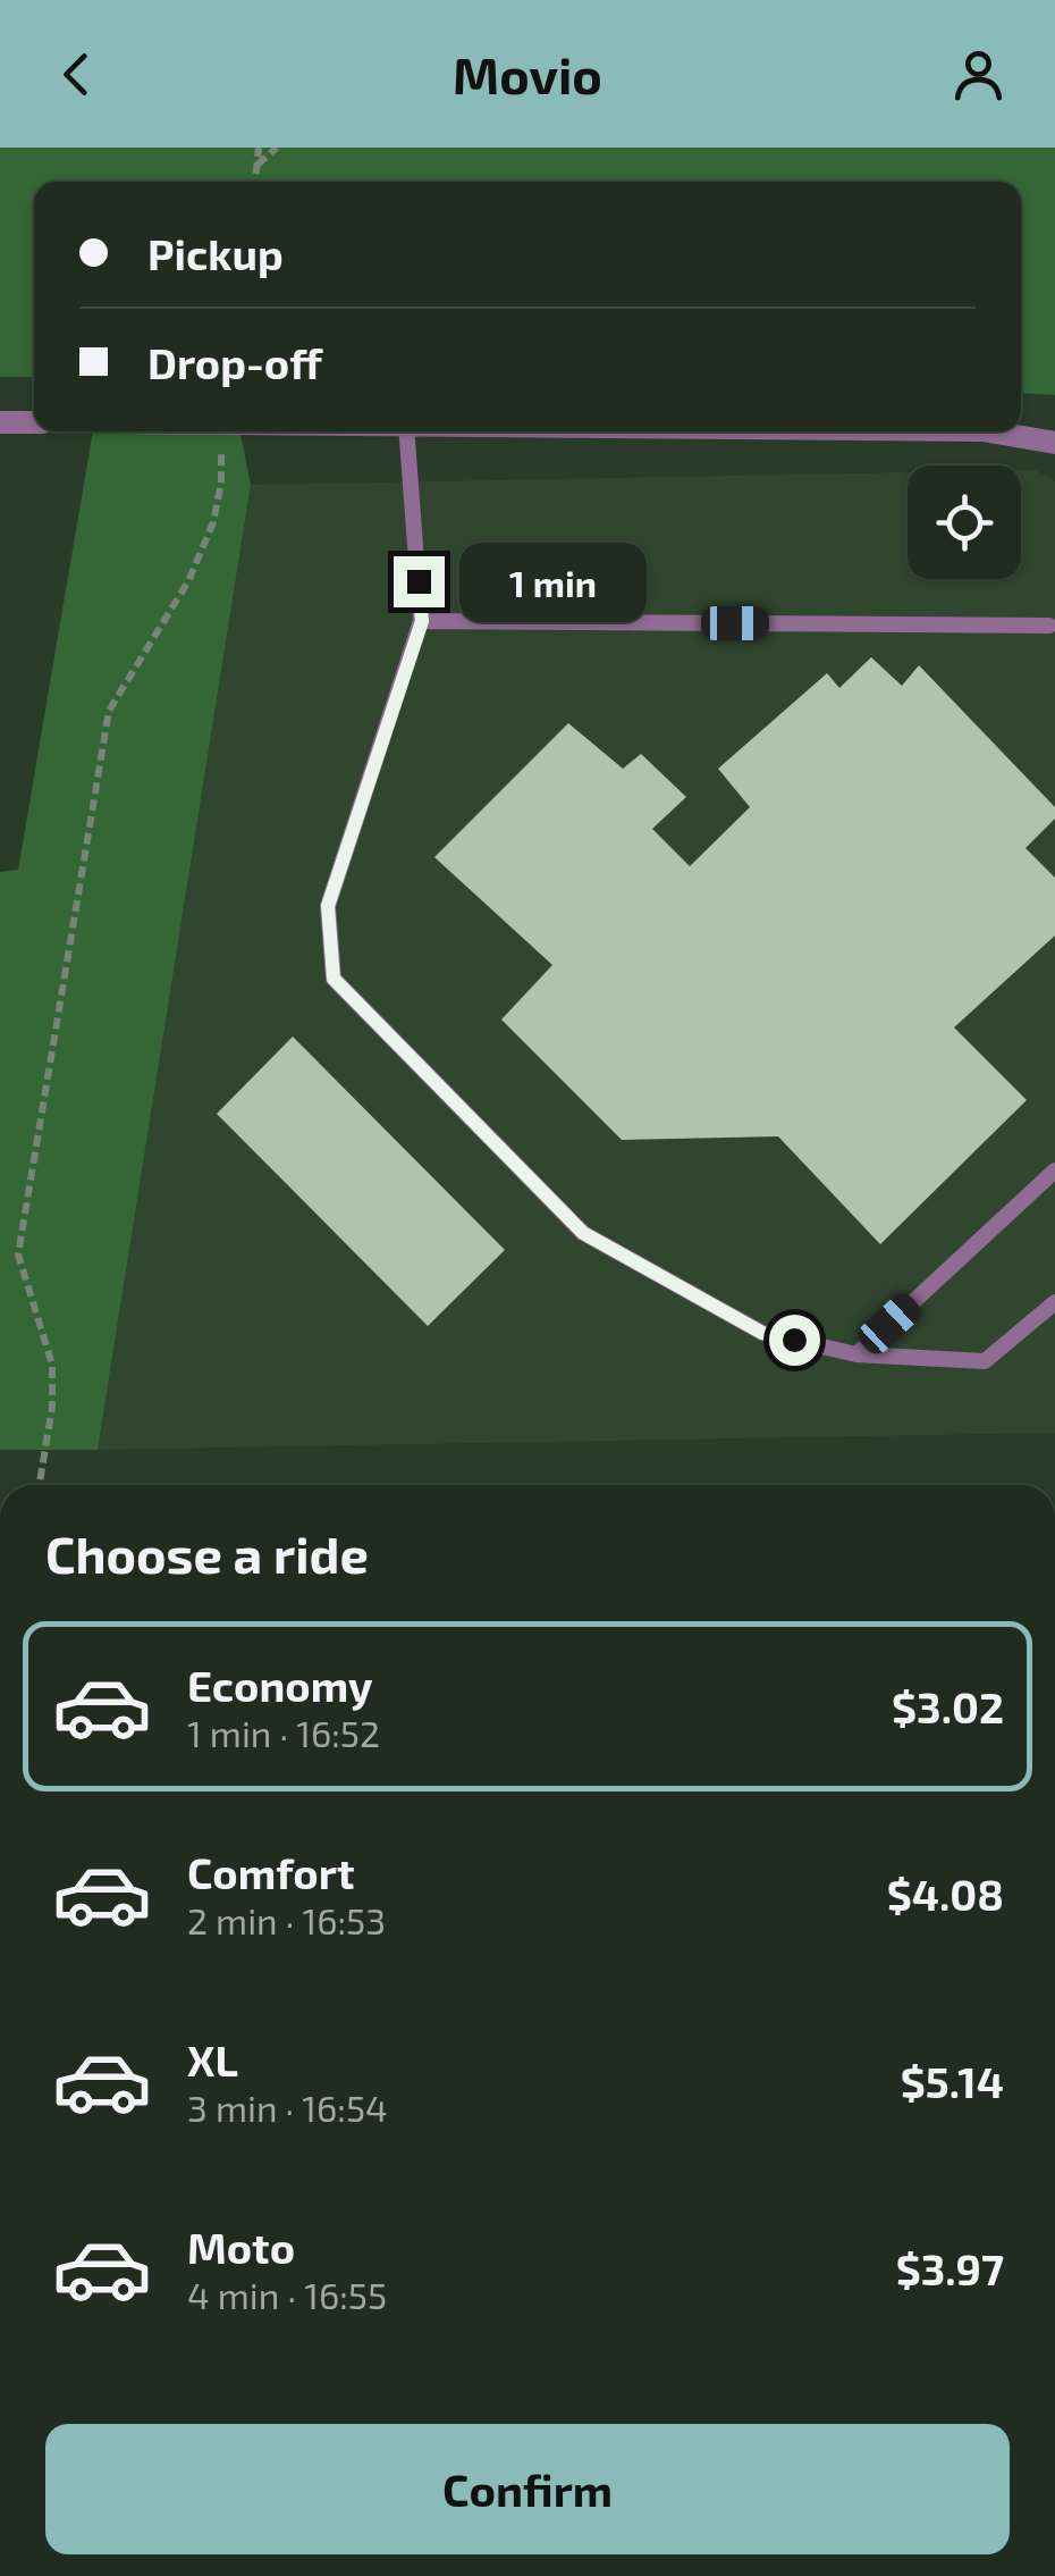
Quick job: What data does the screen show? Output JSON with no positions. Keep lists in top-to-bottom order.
{
  "page": {
    "header": "Movio",
    "banner": ["Pickup", "Drop-off"],
    "bubble": "1 min",
    "heading": "Choose a ride",
    "list": [
      {
        "name": "Economy",
        "note": "1 min · 16:52",
        "value": "$3.02"
      },
      {
        "name": "Comfort",
        "note": "2 min · 16:53",
        "value": "$4.08"
      },
      {
        "name": "XL",
        "note": "3 min · 16:54",
        "value": "$5.14"
      },
      {
        "name": "Moto",
        "note": "4 min · 16:55",
        "value": "$3.97"
      }
    ],
    "buttons": "Confirm"
  }
}
